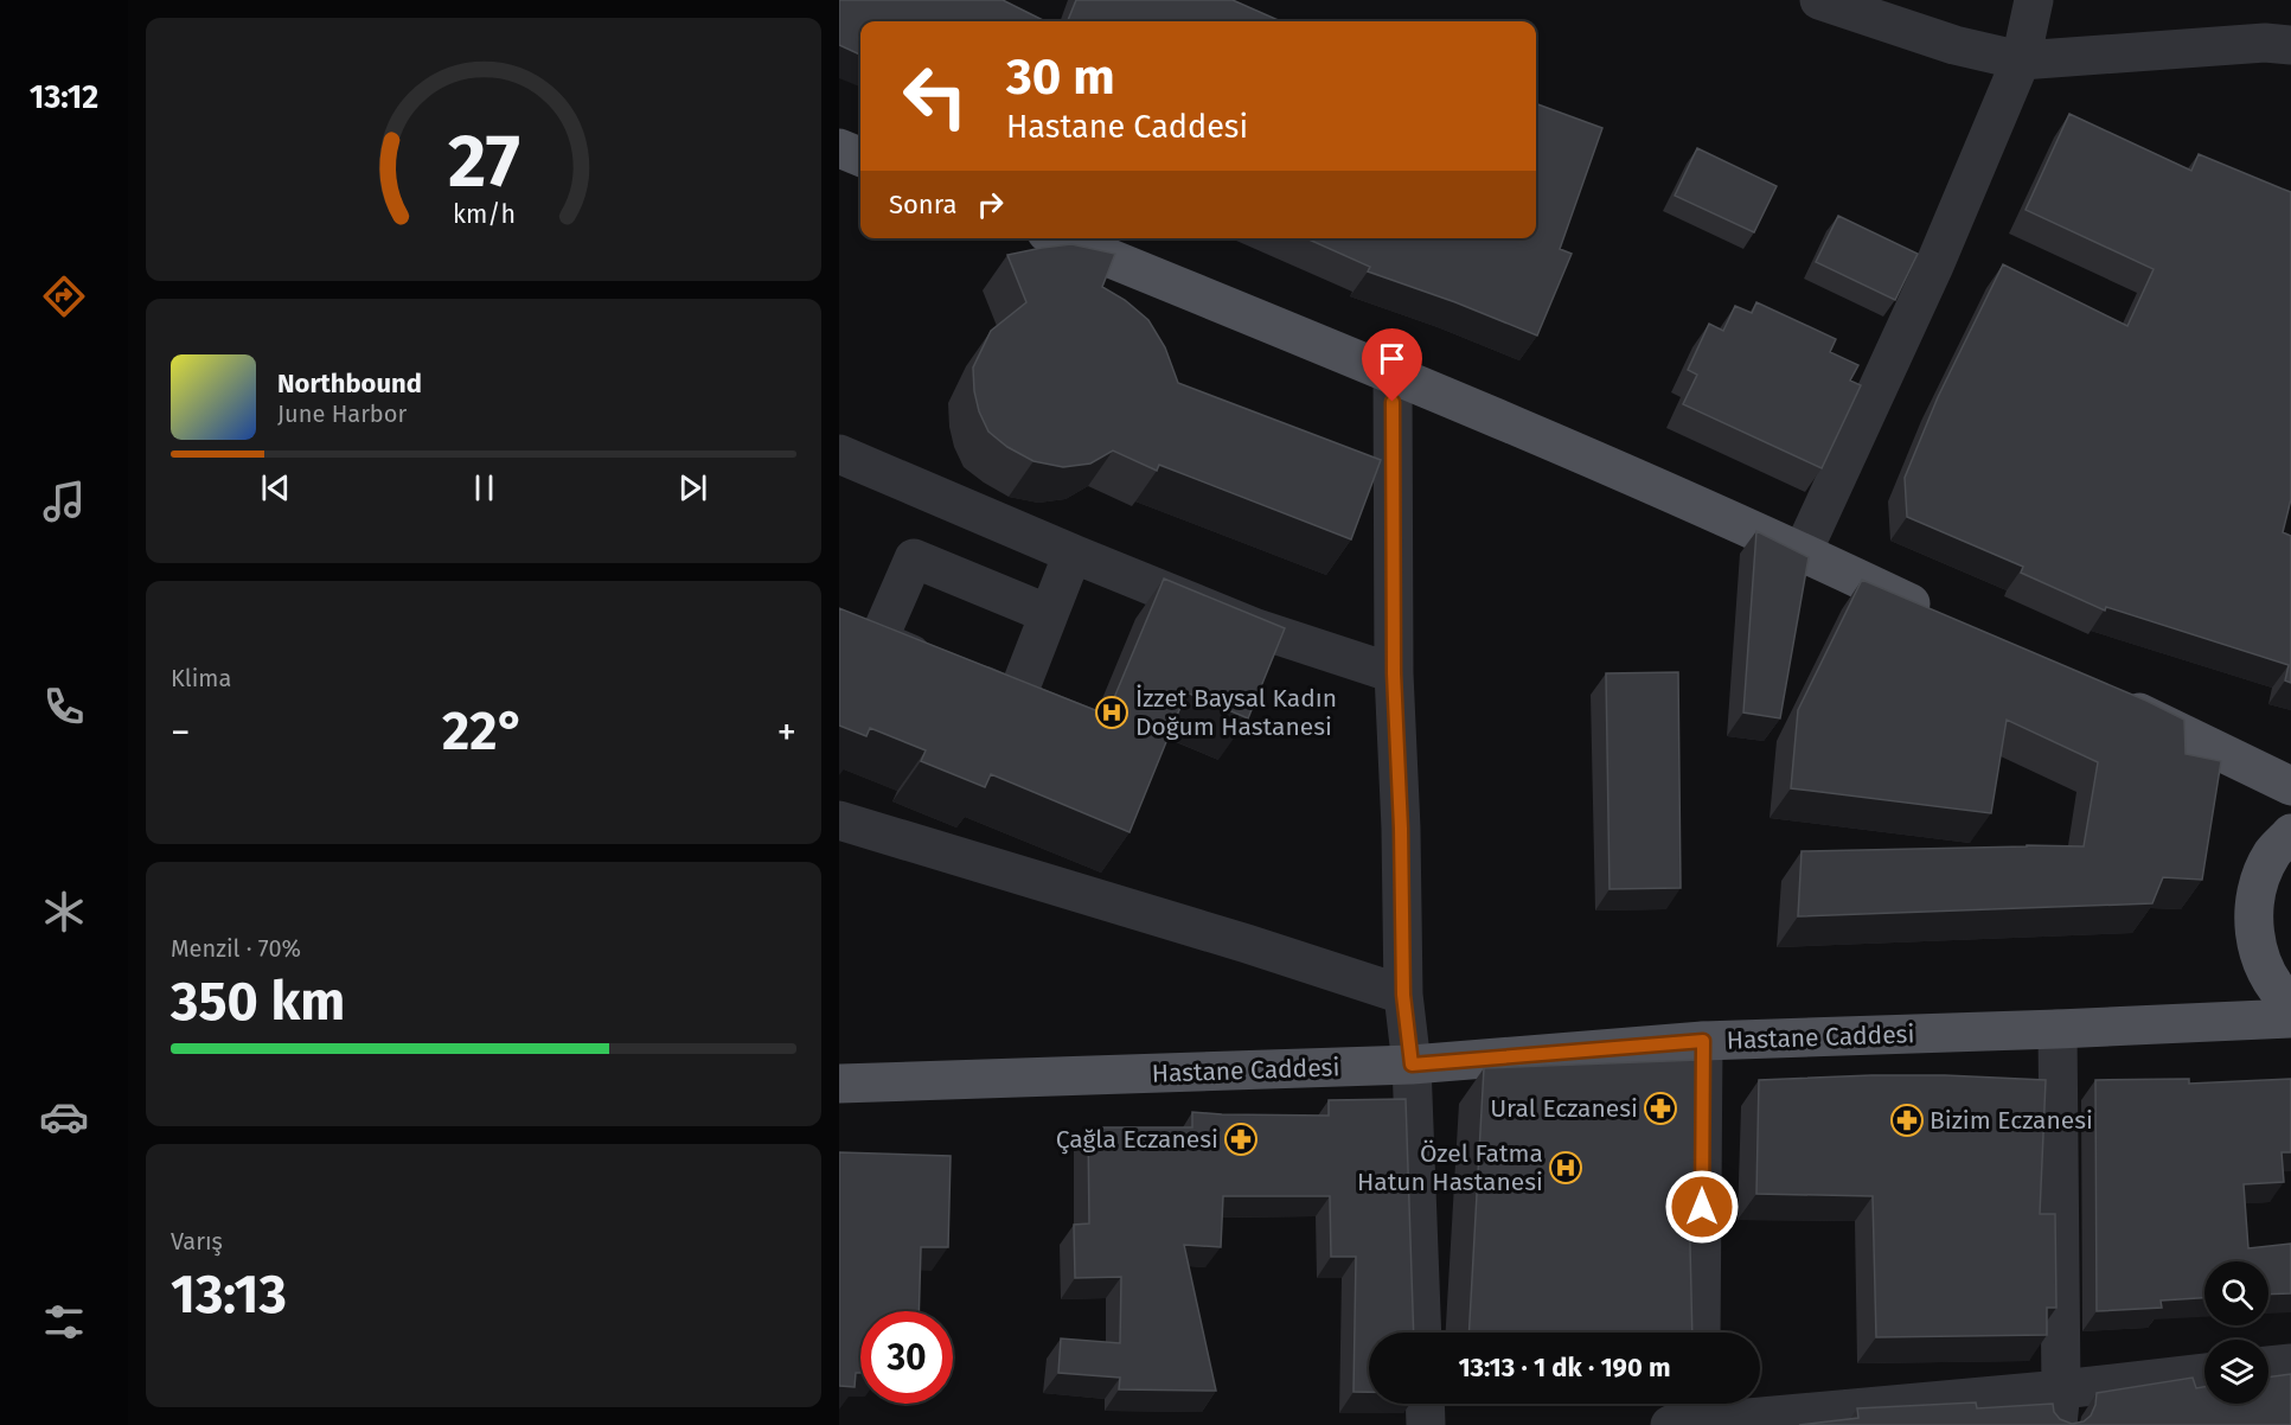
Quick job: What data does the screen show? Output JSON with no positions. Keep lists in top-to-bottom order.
{
  "streets": {
    "main road": ["Hastane Caddesi"]
  },
  "places": {
    "hospital": ["İzzet Baysal Kadın Doğum Hastanesi", "Özel Fatma Hatun Hastanesi"],
    "pharmacy": ["Ural Eczanesi", "Bizim Eczanesi", "Çağla Eczanesi"]
  },
  "page": {
    "tabs": "13:12",
    "turn": ["30 m", "Hastane Caddesi"],
    "then": "Sonra",
    "song": ["Northbound", "June Harbor"],
    "tile": [
      "Klima",
      ["Menzil · 70%", "350 km"],
      ["Varış", "13:13"]
    ],
    "heat": ["−", "22°", "+"],
    "limit": "30",
    "trip": "13:13 · 1 dk · 190 m",
    "gauge": ["27", "km/h"]
  }
}
